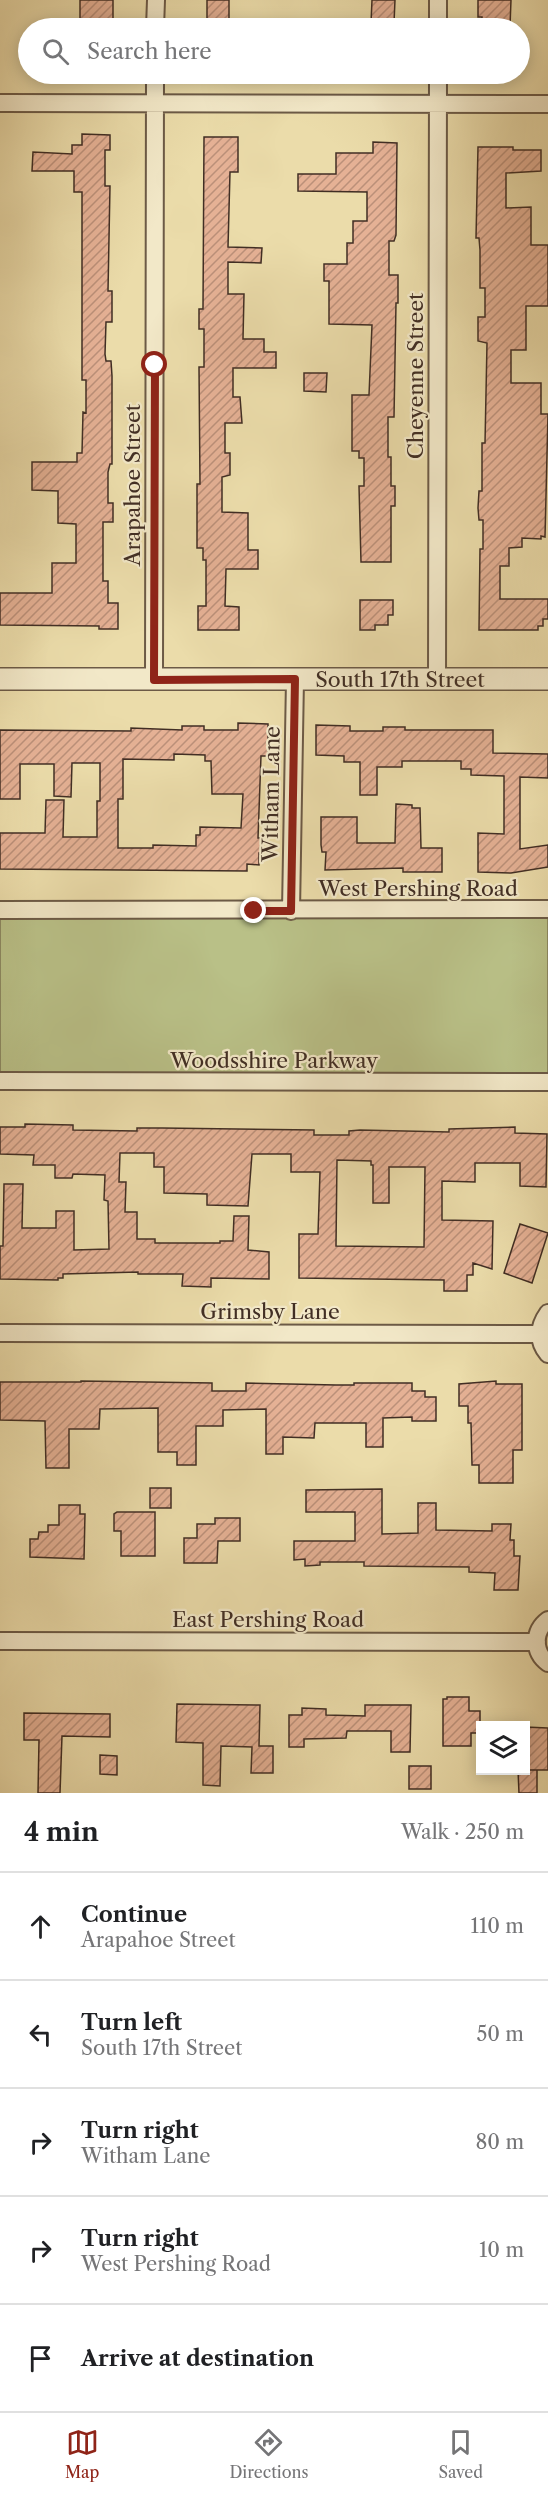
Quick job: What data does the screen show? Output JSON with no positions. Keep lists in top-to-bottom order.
{
  "streets": {
    "street": [
      "Cheyenne Street",
      "Arapahoe Street",
      "South 17th Street",
      "Witham Lane",
      "West Pershing Road",
      "Woodsshire Parkway",
      "Grimsby Lane",
      "East Pershing Road"
    ]
  },
  "crossings": [
    ["Cheyenne Street", "South 17th Street"],
    ["Arapahoe Street", "South 17th Street"],
    ["South 17th Street", "Witham Lane"],
    ["Witham Lane", "West Pershing Road"]
  ],
  "page": {
    "search": "Search here",
    "heading": ["4 min", "Walk · 250 m"],
    "list": [
      ["Continue", "Arapahoe Street", "110 m"],
      ["Turn left", "South 17th Street", "50 m"],
      ["Turn right", "Witham Lane", "80 m"],
      ["Turn right", "West Pershing Road", "10 m"],
      "Arrive at destination"
    ],
    "nav": ["Map", "Directions", "Saved"]
  }
}
